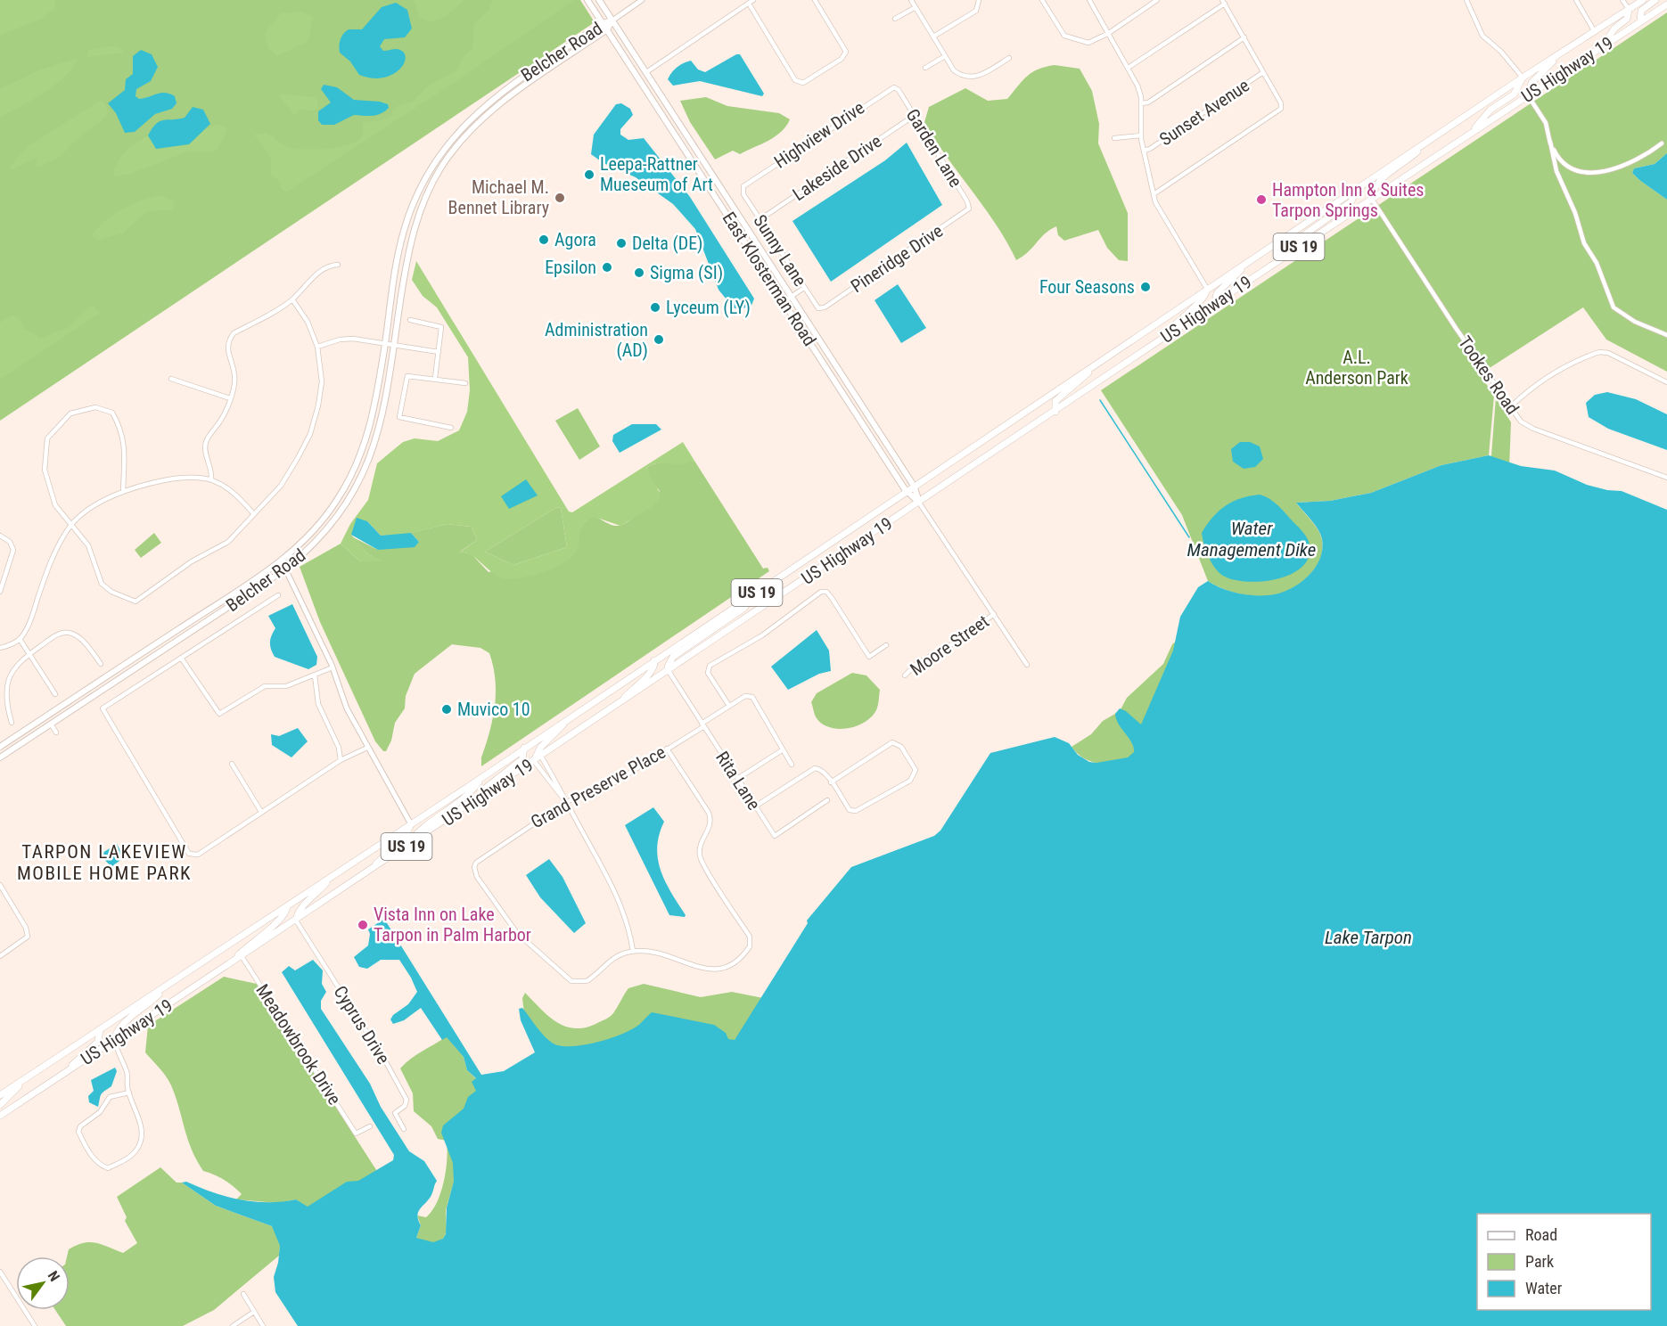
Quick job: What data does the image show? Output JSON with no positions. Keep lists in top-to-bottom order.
{
  "streets": {
    "highway": ["US Highway 19", "US 19"],
    "main road": ["Belcher Road", "East Klosterman Road"],
    "street": [
      "Sunset Avenue",
      "Highview Drive",
      "Garden Lane",
      "Lakeside Drive",
      "Sunny Lane",
      "Pineridge Drive",
      "Tookes Road",
      "Moore Street",
      "Rita Lane",
      "Grand Preserve Place",
      "Cyprus Drive",
      "Meadowbrook Drive"
    ]
  },
  "crossings": [
    ["Belcher Road", "East Klosterman Road"],
    ["US Highway 19", "East Klosterman Road"],
    ["US Highway 19", "Tookes Road"],
    ["US Highway 19", "Rita Lane"],
    ["US Highway 19", "Cyprus Drive"],
    ["US Highway 19", "Meadowbrook Drive"],
    ["Highview Drive", "Garden Lane"],
    ["Highview Drive", "Sunny Lane"],
    ["Garden Lane", "Lakeside Drive"],
    ["Garden Lane", "Pineridge Drive"],
    ["Lakeside Drive", "Sunny Lane"],
    ["Sunny Lane", "Pineridge Drive"],
    ["East Klosterman Road", "Moore Street"],
    ["Rita Lane", "Grand Preserve Place"]
  ],
  "districts": ["TARPON LAKEVIEW MOBILE HOME PARK"],
  "water": ["Water Management Dike", "Lake Tarpon"],
  "parks": ["A.L. Anderson Park"],
  "places": [
    "Leepa-Rattner Mueseum of Art",
    "Michael M. Bennet Library",
    "Hampton Inn & Suites Tarpon Springs",
    "Agora",
    "Delta (DE)",
    "Epsilon",
    "Sigma (SI)",
    "Four Seasons",
    "Lyceum (LY)",
    "Administration (AD)",
    "Muvico 10",
    "Vista Inn on Lake Tarpon in Palm Harbor"
  ],
  "legend": ["Road", "Park", "Water"],
  "north": "top right"
}
